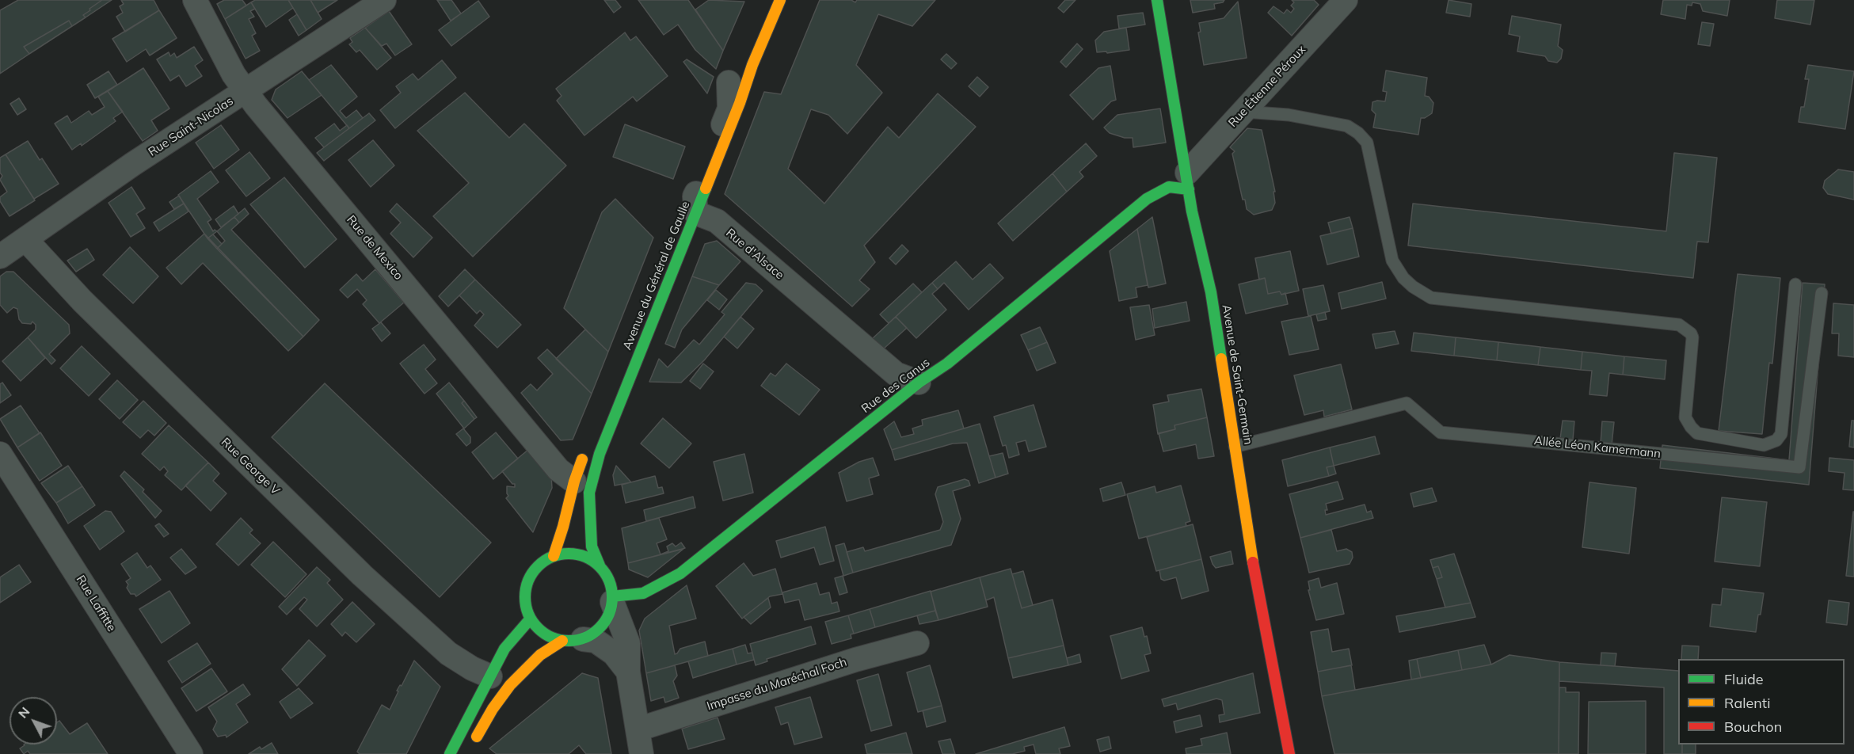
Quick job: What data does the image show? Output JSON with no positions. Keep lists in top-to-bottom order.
{
  "streets": {
    "main road": ["Avenue du Général de Gaulle", "Avenue de Saint-Germain", "Rue des Canus"],
    "street": [
      "Rue Étienne Péroux",
      "Rue Saint-Nicolas",
      "Rue de Mexico",
      "Rue d'Alsace",
      "Rue George V",
      "Rue Laffitte",
      "Impasse du Maréchal Foch"
    ],
    "lane": ["Allée Léon Kamermann"]
  },
  "crossings": [
    ["Rue Étienne Péroux", "Avenue de Saint-Germain"],
    ["Rue Étienne Péroux", "Rue des Canus"],
    ["Rue Saint-Nicolas", "Rue de Mexico"],
    ["Rue Saint-Nicolas", "Rue George V"],
    ["Rue d'Alsace", "Avenue du Général de Gaulle"],
    ["Rue d'Alsace", "Rue des Canus"],
    ["Avenue du Général de Gaulle", "Rue des Canus"],
    ["Avenue de Saint-Germain", "Rue des Canus"],
    ["Avenue de Saint-Germain", "Allée Léon Kamermann"]
  ],
  "legend": ["Fluide", "Ralenti", "Bouchon"],
  "north": "top left"
}
